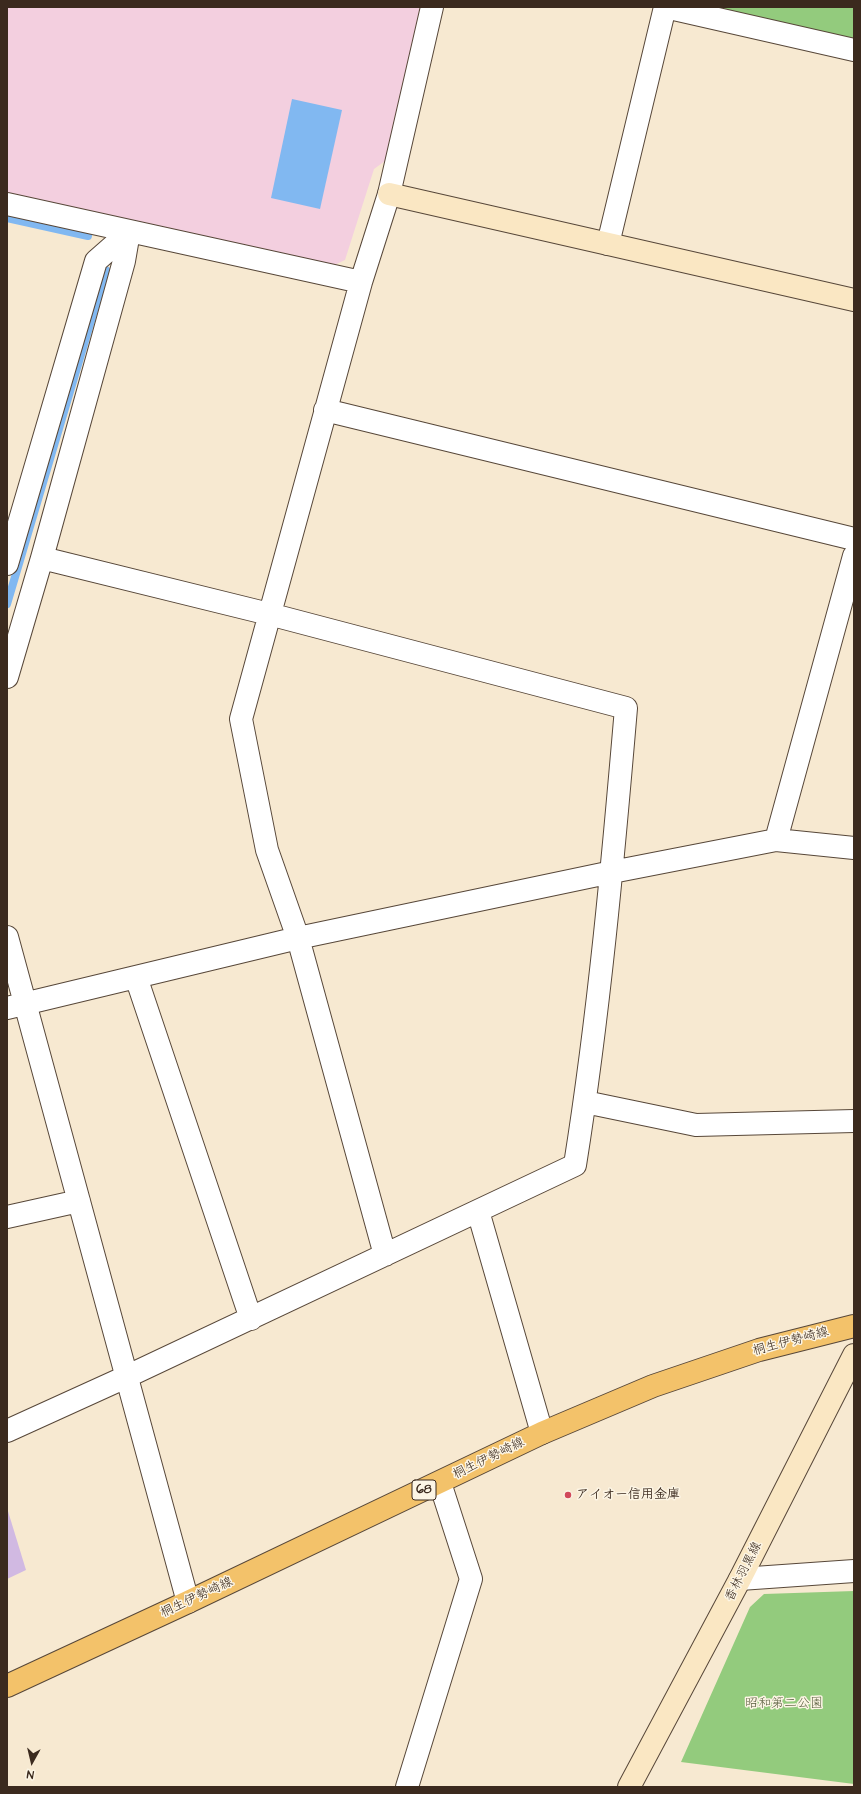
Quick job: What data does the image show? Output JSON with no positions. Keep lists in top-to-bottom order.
{
  "streets": {
    "main road": ["桐生伊勢崎線", "68", "香林羽黒線"]
  },
  "parks": ["昭和第二公園"],
  "places": ["アイオー信用金庫"],
  "north": "bottom"
}
